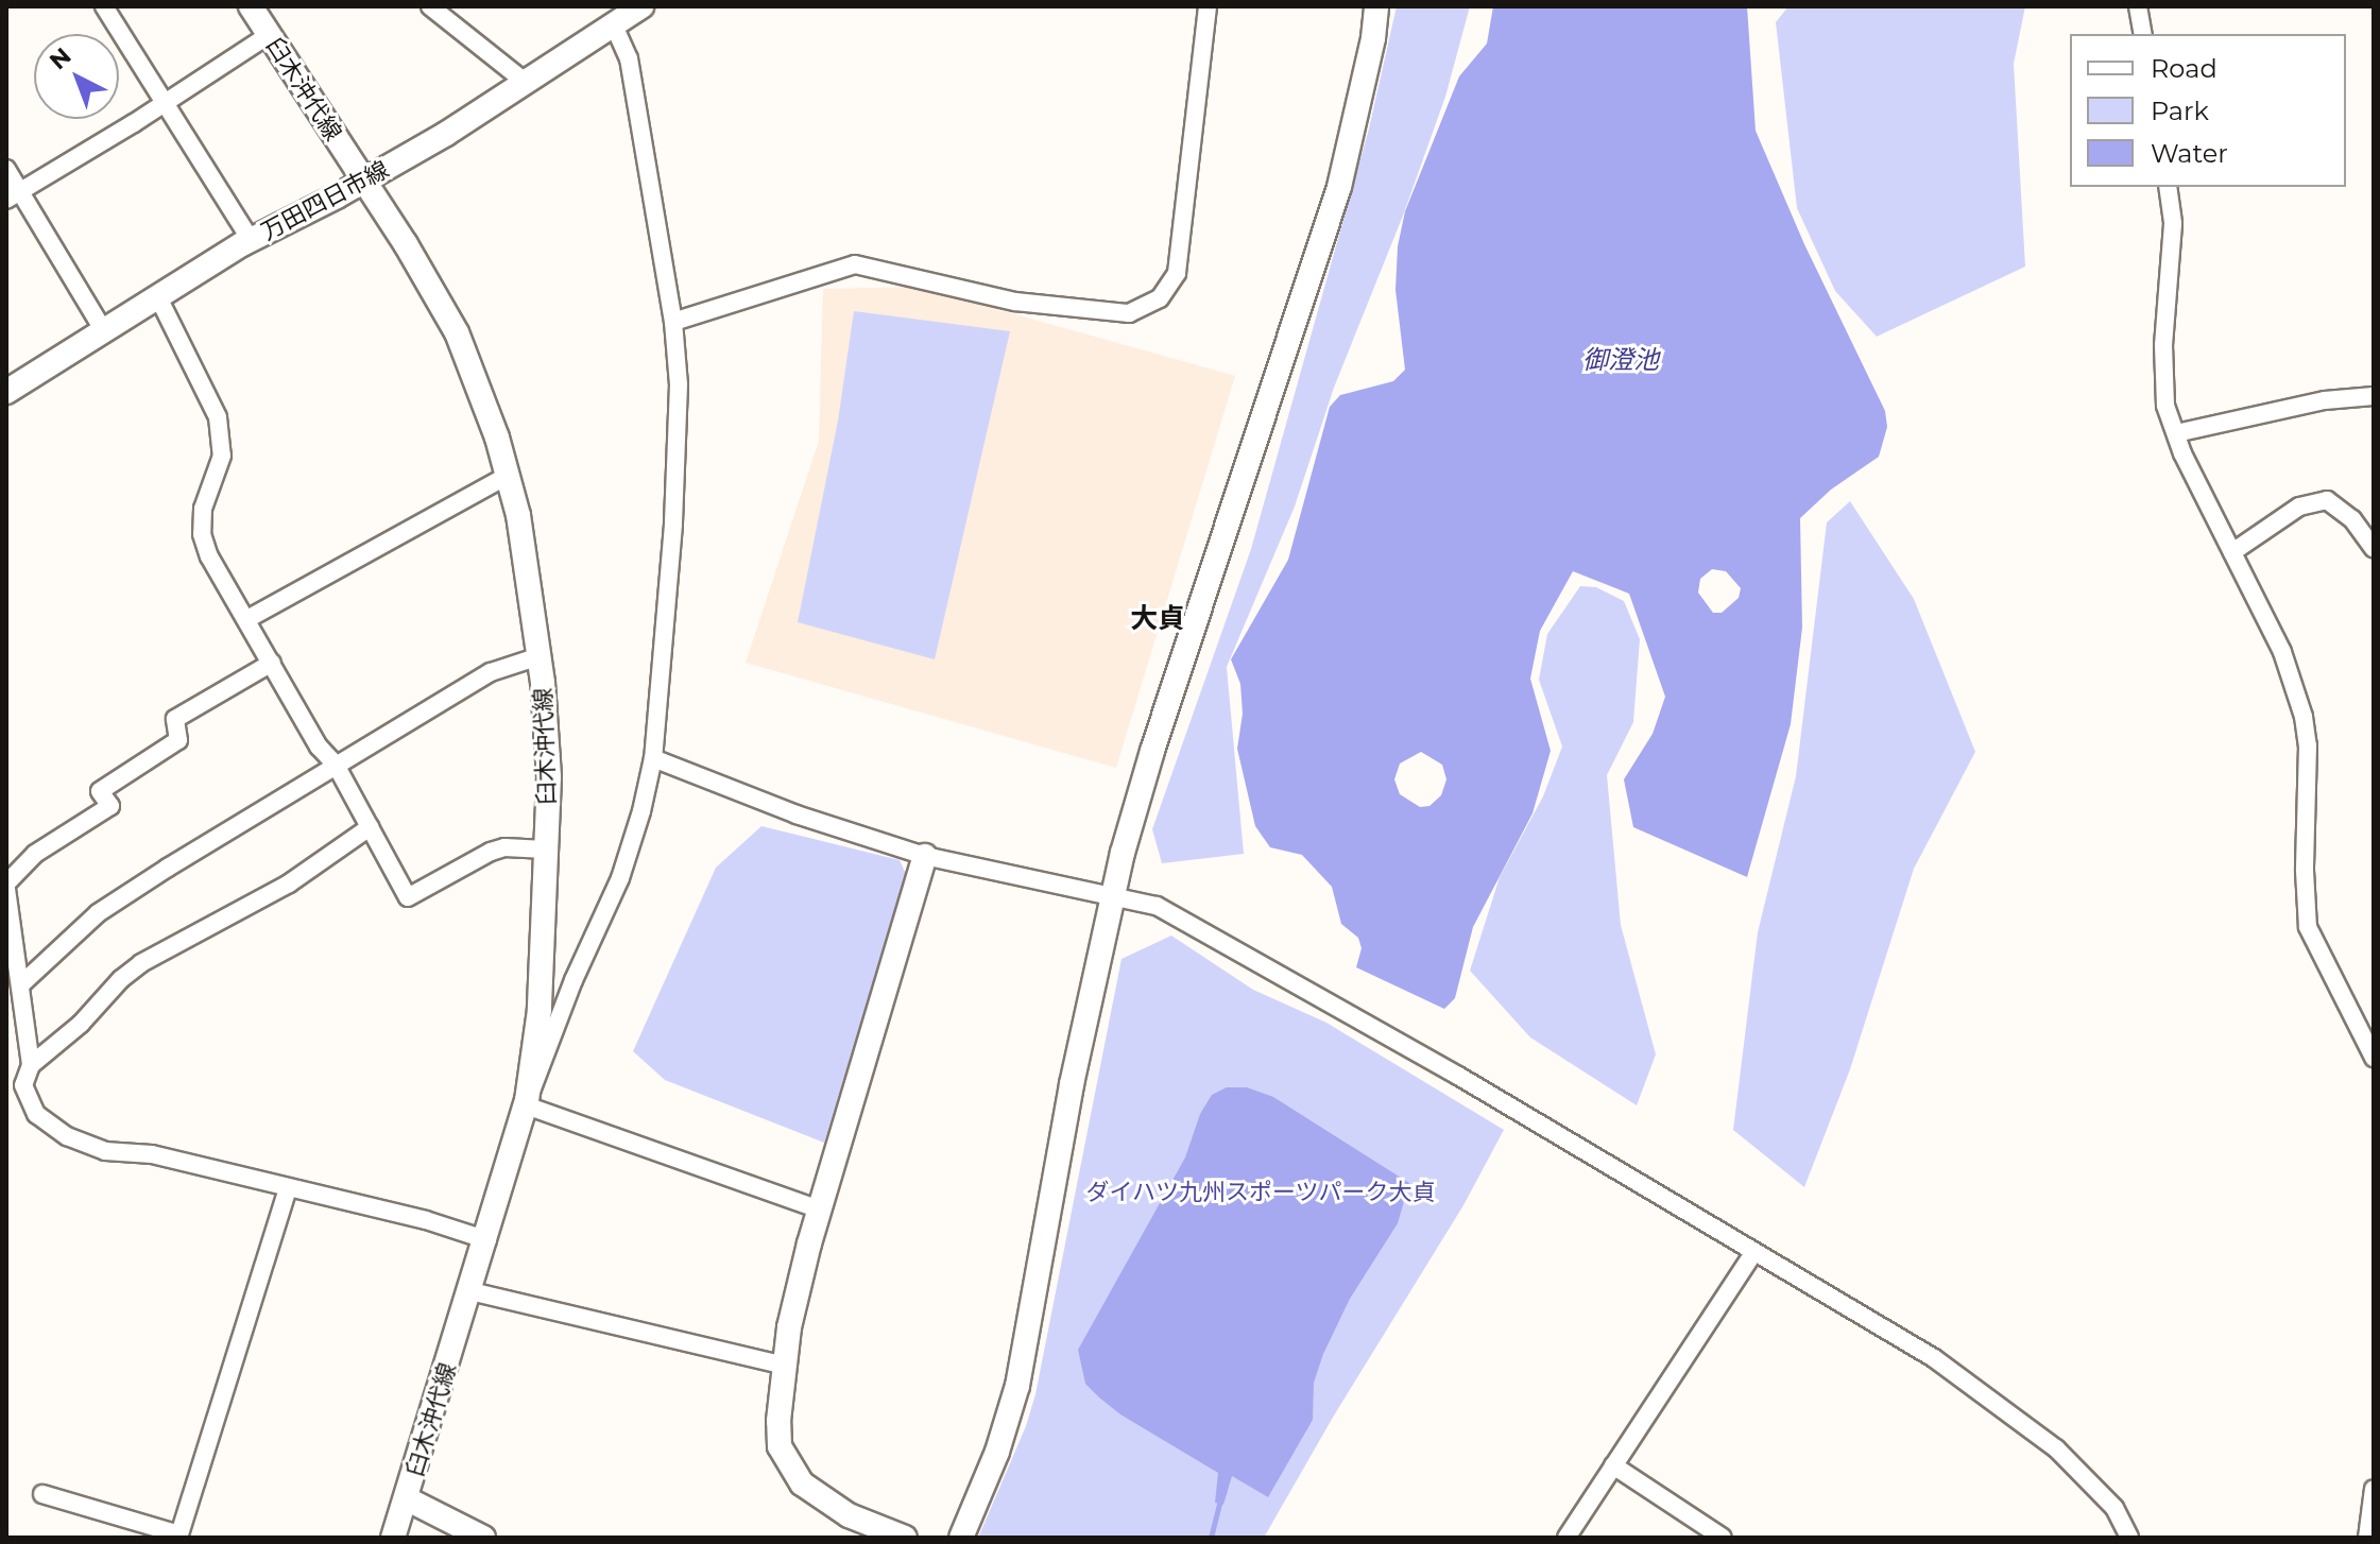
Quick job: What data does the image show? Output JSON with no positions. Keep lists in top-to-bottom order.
{
  "streets": {
    "street": ["臼木沖代線", "万田四日市線"]
  },
  "crossings": [
    ["臼木沖代線", "万田四日市線"]
  ],
  "districts": ["大貞"],
  "water": ["御澄池"],
  "parks": ["ダイハツ九州スポーツパーク大貞"],
  "legend": ["Road", "Park", "Water"],
  "north": "top left"
}
